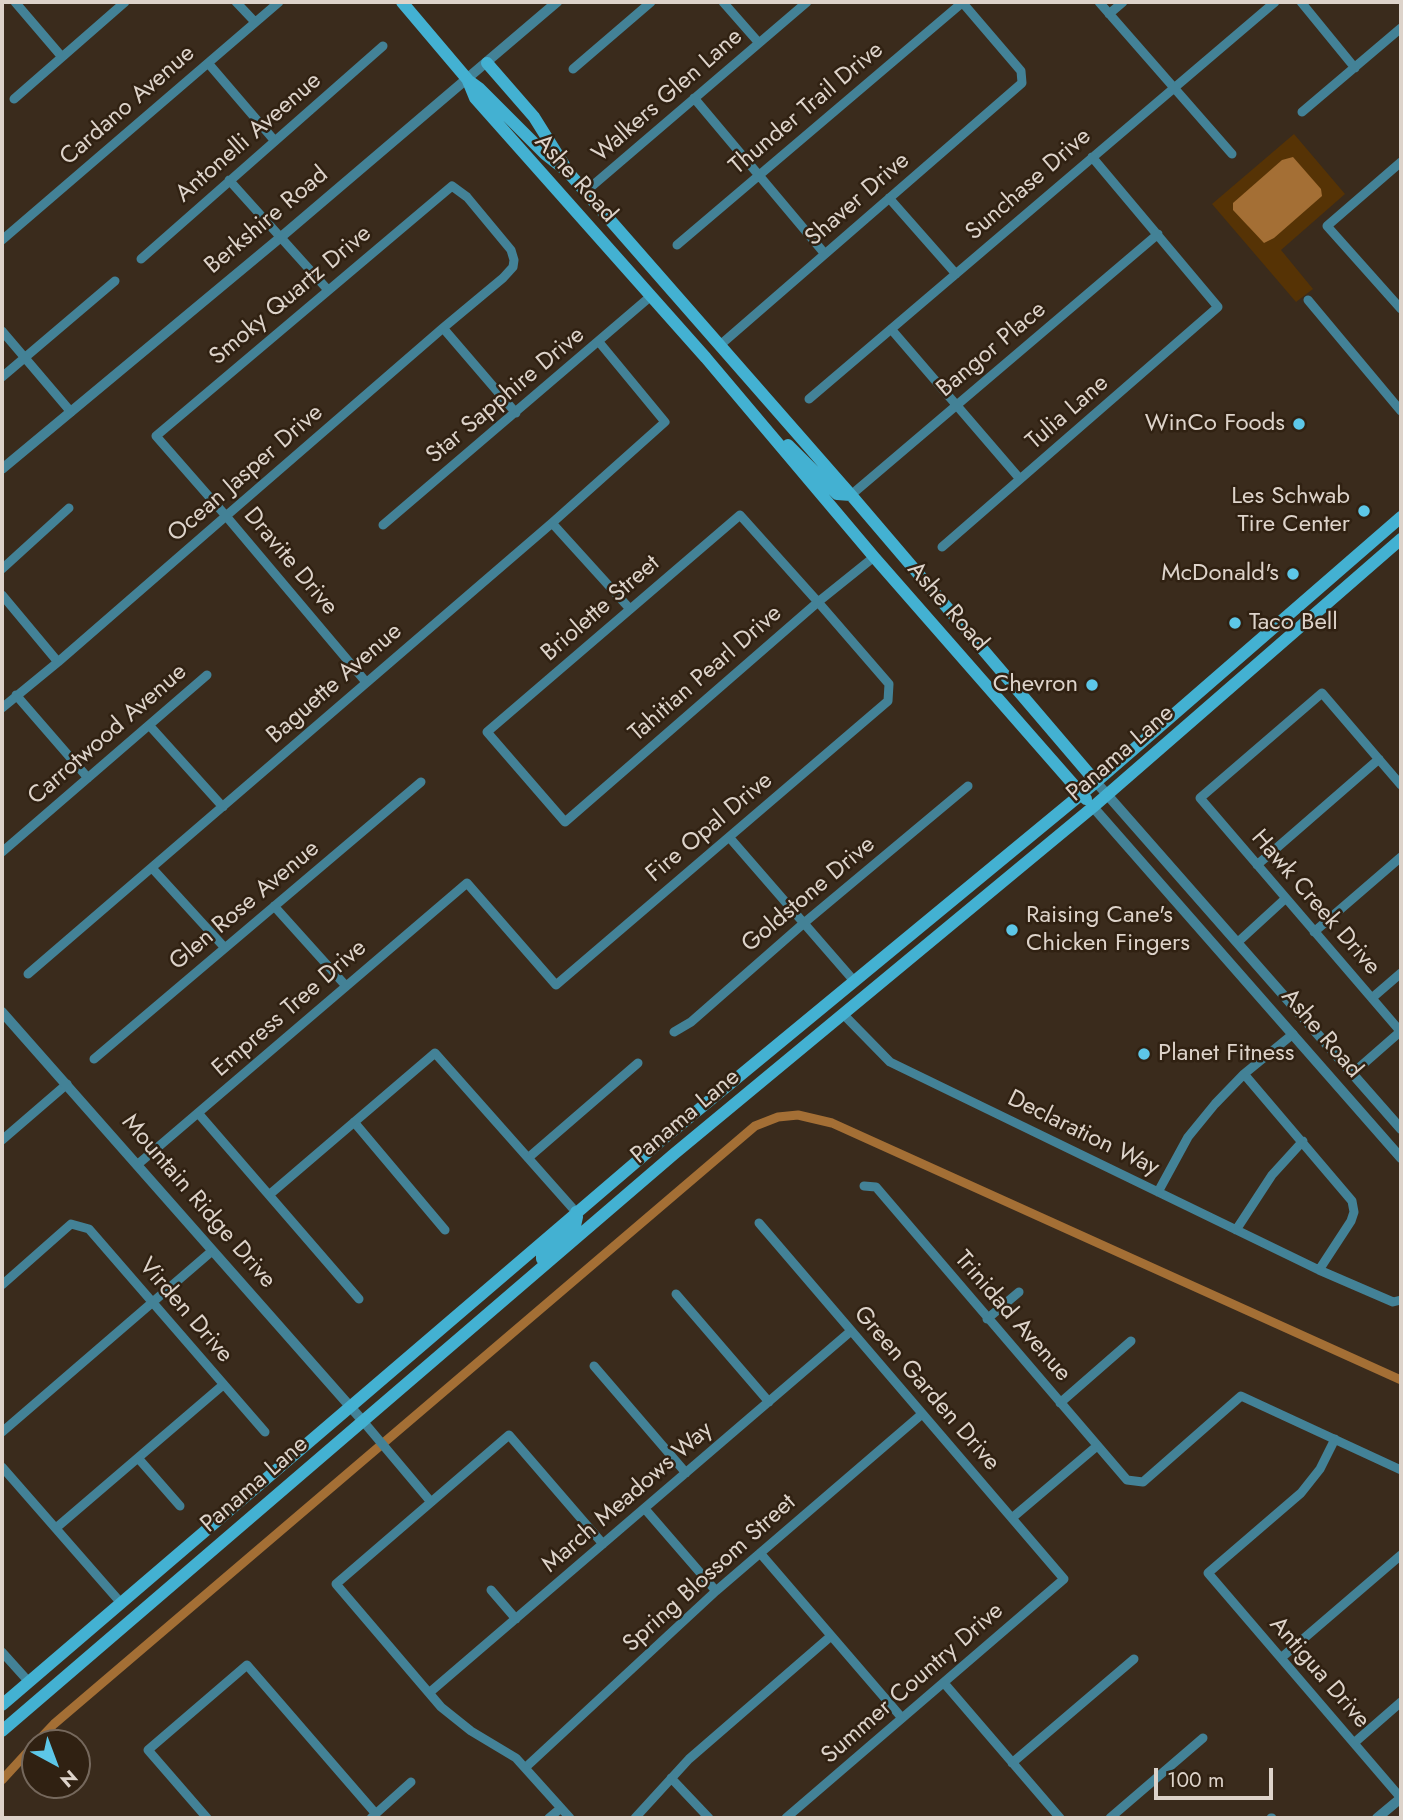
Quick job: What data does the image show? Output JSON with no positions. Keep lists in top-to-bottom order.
{
  "streets": {
    "main road": ["Ashe Road", "Panama Lane"],
    "street": [
      "Walkers Glen Lane",
      "Cardano Avenue",
      "Thunder Trail Drive",
      "Antonelli Aveenue",
      "Sunchase Drive",
      "Shaver Drive",
      "Berkshire Road",
      "Smoky Quartz Drive",
      "Bangor Place",
      "Star Sapphire Drive",
      "Tulia Lane",
      "Ocean Jasper Drive",
      "Dravite Drive",
      "Briolette Street",
      "Tahitian Pearl Drive",
      "Baguette Avenue",
      "Carrotwood Avenue",
      "Fire Opal Drive",
      "Goldstone Drive",
      "Hawk Creek Drive",
      "Glen Rose Avenue",
      "Empress Tree Drive",
      "Declaration Way",
      "Mountain Ridge Drive",
      "Virden Drive",
      "Trinidad Avenue",
      "Green Garden Drive",
      "March Meadows Way",
      "Spring Blossom Street",
      "Antigua Drive",
      "Summer Country Drive"
    ]
  },
  "crossings": [
    ["Walkers Glen Lane", "Ashe Road"],
    ["Thunder Trail Drive", "Shaver Drive"],
    ["Ashe Road", "Shaver Drive"],
    ["Ashe Road", "Berkshire Road"],
    ["Ashe Road", "Bangor Place"],
    ["Ashe Road", "Star Sapphire Drive"],
    ["Ashe Road", "Tahitian Pearl Drive"],
    ["Ashe Road", "Panama Lane"],
    ["Smoky Quartz Drive", "Ocean Jasper Drive"],
    ["Smoky Quartz Drive", "Dravite Drive"],
    ["Bangor Place", "Tulia Lane"],
    ["Star Sapphire Drive", "Baguette Avenue"],
    ["Ocean Jasper Drive", "Dravite Drive"],
    ["Dravite Drive", "Baguette Avenue"],
    ["Briolette Street", "Tahitian Pearl Drive"],
    ["Briolette Street", "Fire Opal Drive"],
    ["Tahitian Pearl Drive", "Fire Opal Drive"],
    ["Panama Lane", "Declaration Way"],
    ["Panama Lane", "Mountain Ridge Drive"],
    ["Fire Opal Drive", "Empress Tree Drive"],
    ["Empress Tree Drive", "Mountain Ridge Drive"],
    ["Trinidad Avenue", "Antigua Drive"],
    ["Green Garden Drive", "March Meadows Way"],
    ["Green Garden Drive", "Spring Blossom Street"],
    ["Green Garden Drive", "Summer Country Drive"]
  ],
  "places": [
    "WinCo Foods",
    "Les Schwab Tire Center",
    "McDonald's",
    "Taco Bell",
    "Chevron",
    "Raising Cane's Chicken Fingers",
    "Planet Fitness"
  ],
  "scale_bar": "100 m",
  "north": "bottom right"
}
